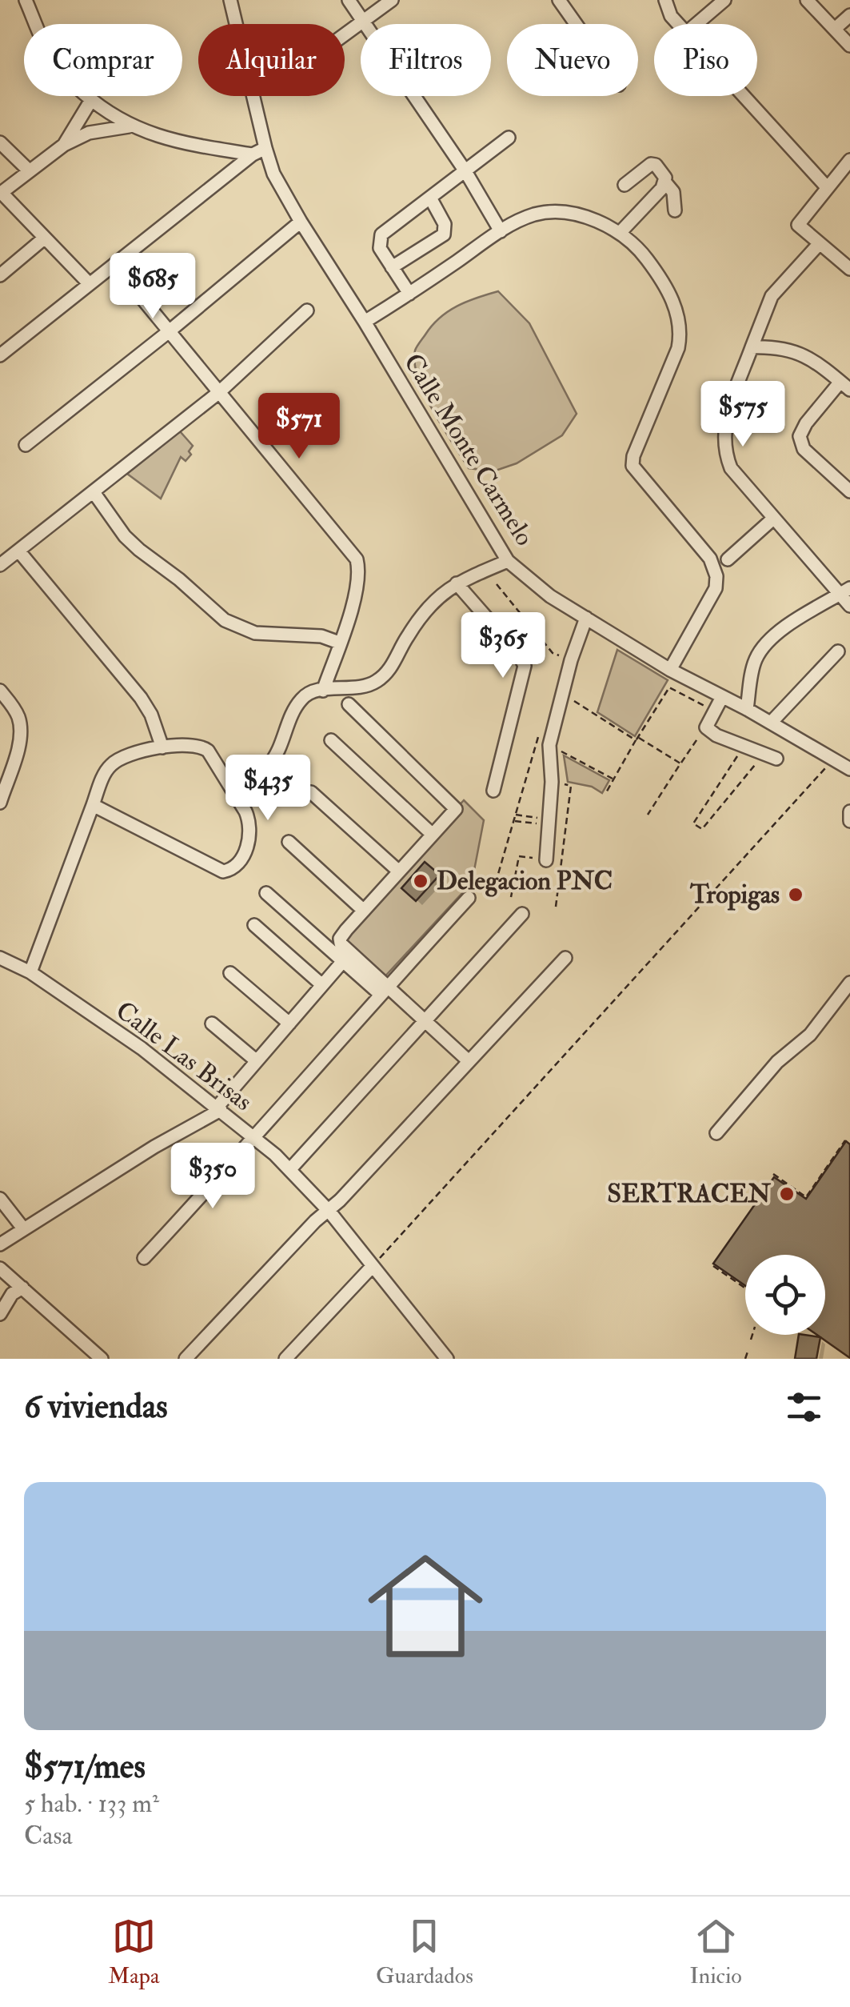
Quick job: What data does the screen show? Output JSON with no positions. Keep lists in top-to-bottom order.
{
  "streets": {
    "street": ["Calle Monte Carmelo", "Calle Las Brisas"]
  },
  "places": ["Delegacion PNC", "Tropigas", "SERTRACEN"],
  "page": {
    "chip": [
      "Comprar",
      "Alquilar",
      "Filtros",
      "Nuevo",
      "Piso"
    ],
    "price": [
      "$685",
      "$575",
      "$571",
      "$365",
      "$435",
      "$350"
    ],
    "heading": "6 viviendas",
    "list": [
      {
        "name": "$571/mes",
        "note": "5 hab. · 133 m² · Casa"
      }
    ],
    "tabs": ["Mapa", "Guardados", "Inicio"]
  }
}
